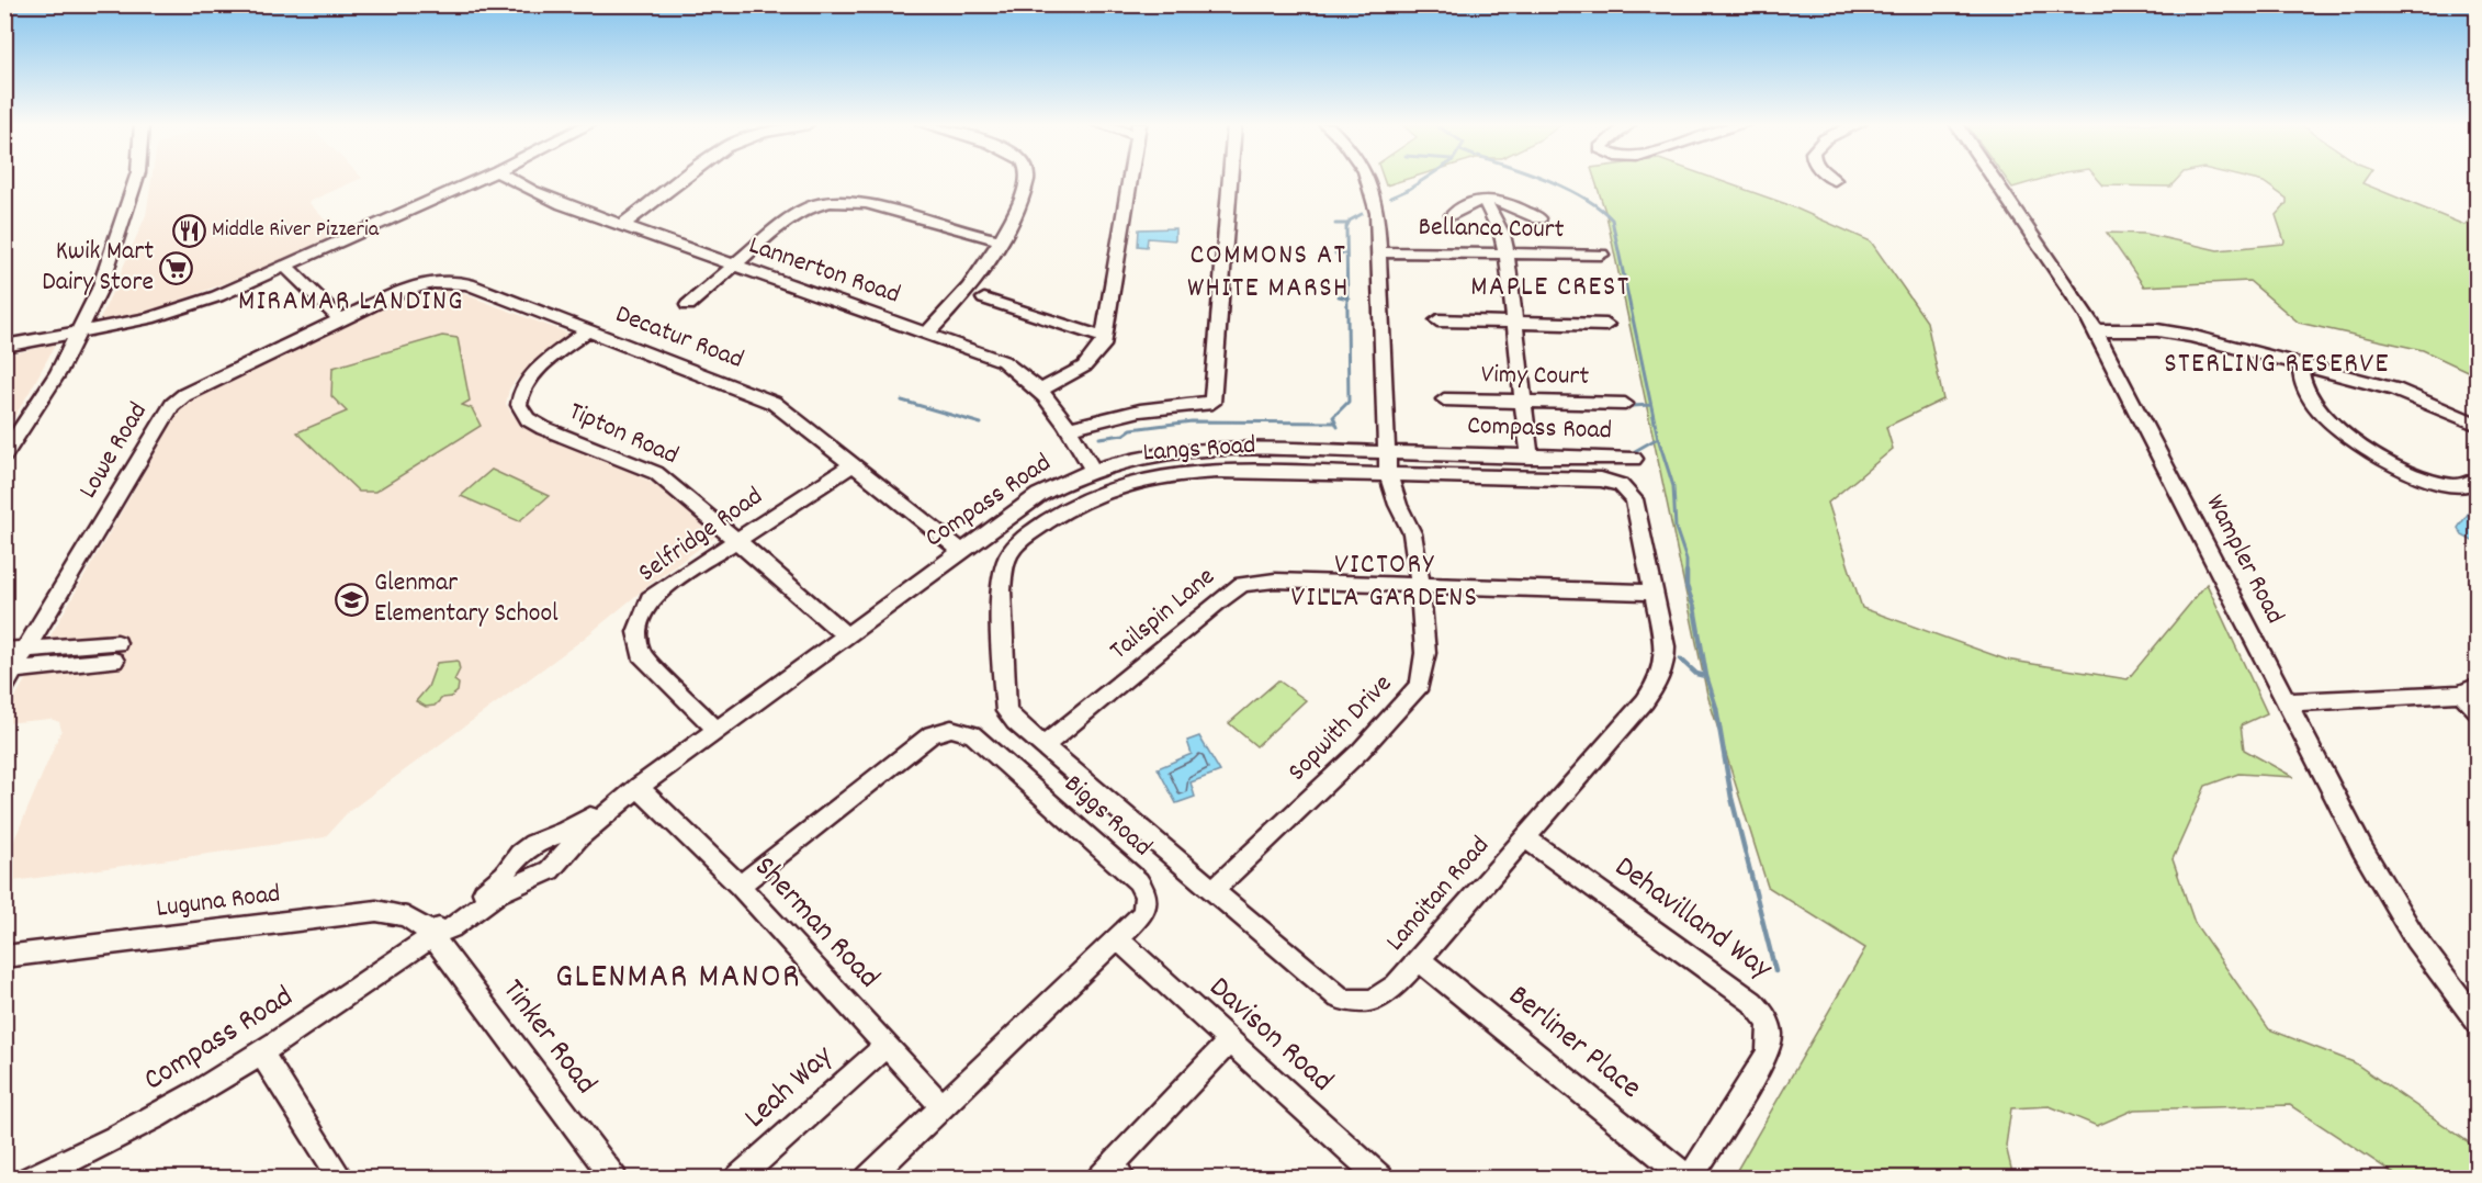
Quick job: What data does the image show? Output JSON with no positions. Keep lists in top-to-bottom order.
{
  "streets": {
    "street": [
      "Bellanca Court",
      "Lannerton Road",
      "Decatur Road",
      "Vimy Court",
      "Compass Road",
      "Tipton Road",
      "Langs Road",
      "Lowe Road",
      "Selfridge Road",
      "Wampler Road",
      "Tailspin Lane",
      "Sopwith Drive",
      "Biggs Road",
      "Lanoitan Road",
      "Luguna Road",
      "Dehavilland Way",
      "Sherman Road",
      "Davison Road",
      "Tinker Road",
      "Berliner Place",
      "Leah Way"
    ]
  },
  "crossings": [
    ["Bellanca Court", "Sopwith Drive"],
    ["Lannerton Road", "Compass Road"],
    ["Decatur Road", "Compass Road"],
    ["Decatur Road", "Tipton Road"],
    ["Decatur Road", "Lowe Road"],
    ["Decatur Road", "Selfridge Road"],
    ["Compass Road", "Tipton Road"],
    ["Compass Road", "Selfridge Road"],
    ["Compass Road", "Sopwith Drive"],
    ["Compass Road", "Luguna Road"],
    ["Compass Road", "Sherman Road"],
    ["Compass Road", "Tinker Road"],
    ["Tipton Road", "Selfridge Road"],
    ["Langs Road", "Tailspin Lane"],
    ["Langs Road", "Sopwith Drive"],
    ["Langs Road", "Lanoitan Road"],
    ["Tailspin Lane", "Sopwith Drive"],
    ["Tailspin Lane", "Lanoitan Road"],
    ["Sopwith Drive", "Lanoitan Road"],
    ["Biggs Road", "Sherman Road"],
    ["Biggs Road", "Davison Road"],
    ["Lanoitan Road", "Dehavilland Way"],
    ["Lanoitan Road", "Berliner Place"],
    ["Luguna Road", "Tinker Road"],
    ["Dehavilland Way", "Berliner Place"],
    ["Sherman Road", "Leah Way"]
  ],
  "districts": [
    "COMMONS AT WHITE MARSH",
    "MAPLE CREST",
    "MIRAMAR LANDING",
    "STERLING RESERVE",
    "VICTORY VILLA GARDENS",
    "GLENMAR MANOR"
  ],
  "places": {
    "restaurant": ["Middle River Pizzeria"],
    "supermarket": ["Kwik Mart Dairy Store"],
    "school or university": ["Glenmar Elementary School"]
  }
}
